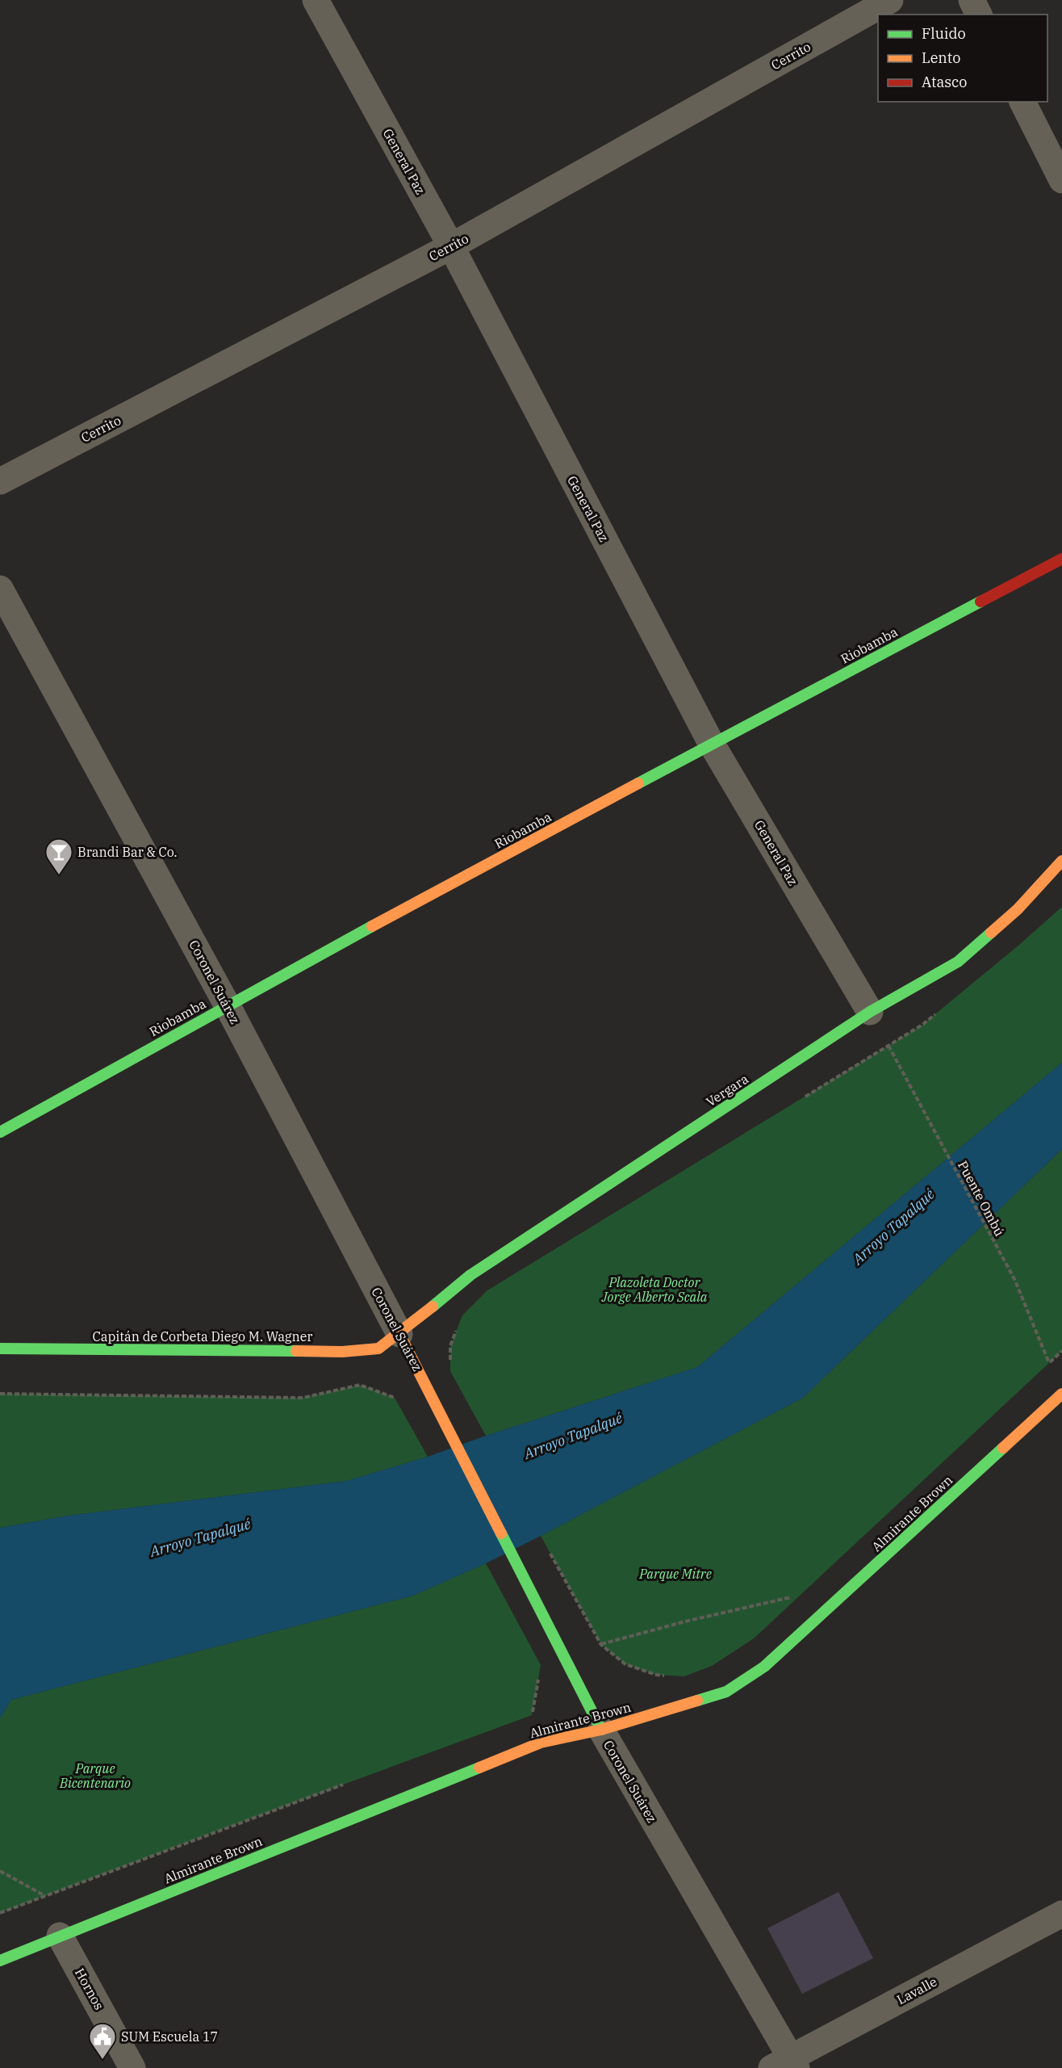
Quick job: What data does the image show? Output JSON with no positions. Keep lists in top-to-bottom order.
{
  "streets": {
    "street": [
      "Cerrito",
      "General Paz",
      "Riobamba",
      "Coronel Suárez",
      "Vergara",
      "Capitán de Corbeta Diego M. Wagner",
      "Almirante Brown",
      "Hornos",
      "Lavalle"
    ],
    "path": ["Puente Ombú"]
  },
  "crossings": [
    ["Cerrito", "General Paz"],
    ["General Paz", "Riobamba"],
    ["General Paz", "Vergara"],
    ["Riobamba", "Coronel Suárez"],
    ["Coronel Suárez", "Vergara"],
    ["Coronel Suárez", "Capitán de Corbeta Diego M. Wagner"],
    ["Coronel Suárez", "Almirante Brown"],
    ["Coronel Suárez", "Lavalle"],
    ["Vergara", "Capitán de Corbeta Diego M. Wagner"],
    ["Almirante Brown", "Hornos"]
  ],
  "water": ["Arroyo Tapalqué"],
  "parks": ["Plazoleta Doctor Jorge Alberto Scala", "Parque Mitre", "Parque Bicentenario"],
  "places": {
    "bar": ["Brandi Bar & Co."],
    "public building": ["SUM Escuela 17"]
  },
  "legend": ["Fluido", "Lento", "Atasco"]
}
